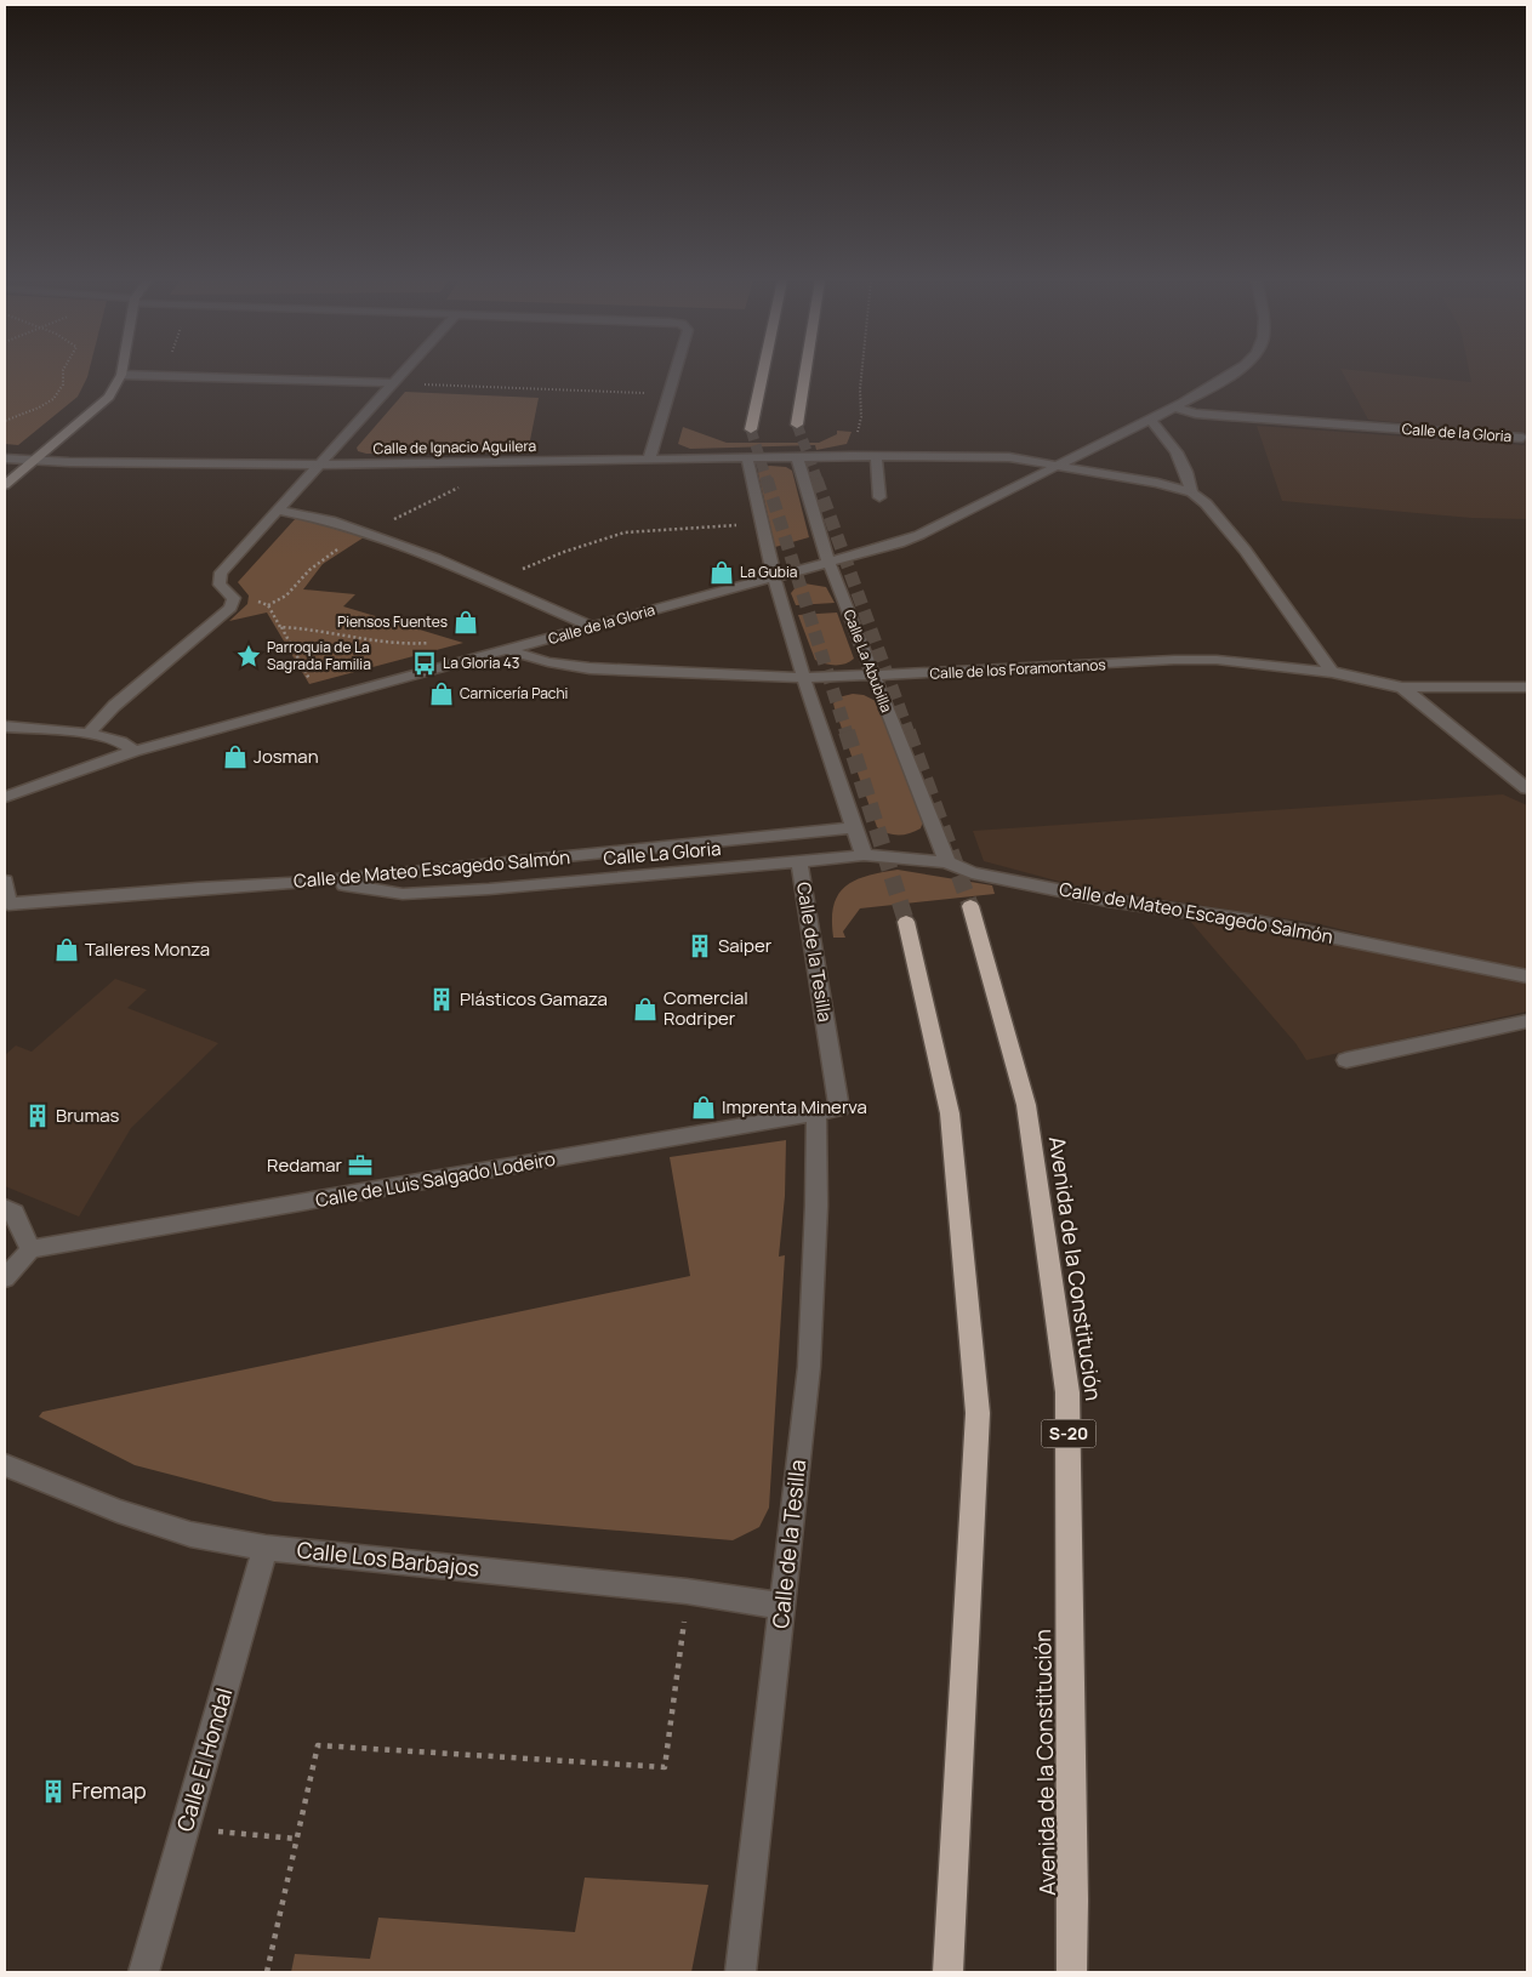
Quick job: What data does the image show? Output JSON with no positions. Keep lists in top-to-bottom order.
{
  "streets": {
    "highway": ["Avenida de la Constitución", "S-20"],
    "street": [
      "Calle de la Gloria",
      "Calle de Ignacio Aguilera",
      "Calle La Abubilla",
      "Calle de los Foramontanos",
      "Calle La Gloria",
      "Calle de Mateo Escagedo Salmón",
      "Calle de la Tesilla",
      "Calle de Luis Salgado Lodeiro",
      "Calle Los Barbajos",
      "Calle El Hondal"
    ]
  },
  "crossings": [
    ["Calle de la Gloria", "Calle de Ignacio Aguilera"],
    ["Calle de la Gloria", "Calle La Abubilla"],
    ["Calle de la Gloria", "Calle de los Foramontanos"],
    ["Calle de Ignacio Aguilera", "Calle La Abubilla"],
    ["Calle La Abubilla", "Calle de los Foramontanos"],
    ["Calle La Abubilla", "Calle de Mateo Escagedo Salmón"],
    ["Calle La Gloria", "Calle de Mateo Escagedo Salmón"],
    ["Calle La Gloria", "Calle de la Tesilla"],
    ["Calle de Mateo Escagedo Salmón", "Calle de la Tesilla"],
    ["Calle de la Tesilla", "Calle de Luis Salgado Lodeiro"],
    ["Calle de la Tesilla", "Calle Los Barbajos"],
    ["Calle Los Barbajos", "Calle El Hondal"]
  ],
  "places": {
    "shop": [
      "La Gubia",
      "Piensos Fuentes",
      "Carnicería Pachi",
      "Josman",
      "Talleres Monza",
      "Comercial Rodriper",
      "Imprenta Minerva"
    ],
    "place": ["Parroquia de La Sagrada Familia"],
    "bus stop": ["La Gloria 43"],
    "building": [
      "Saiper",
      "Plásticos Gamaza",
      "Brumas",
      "Fremap"
    ],
    "office": ["Redamar"]
  }
}
